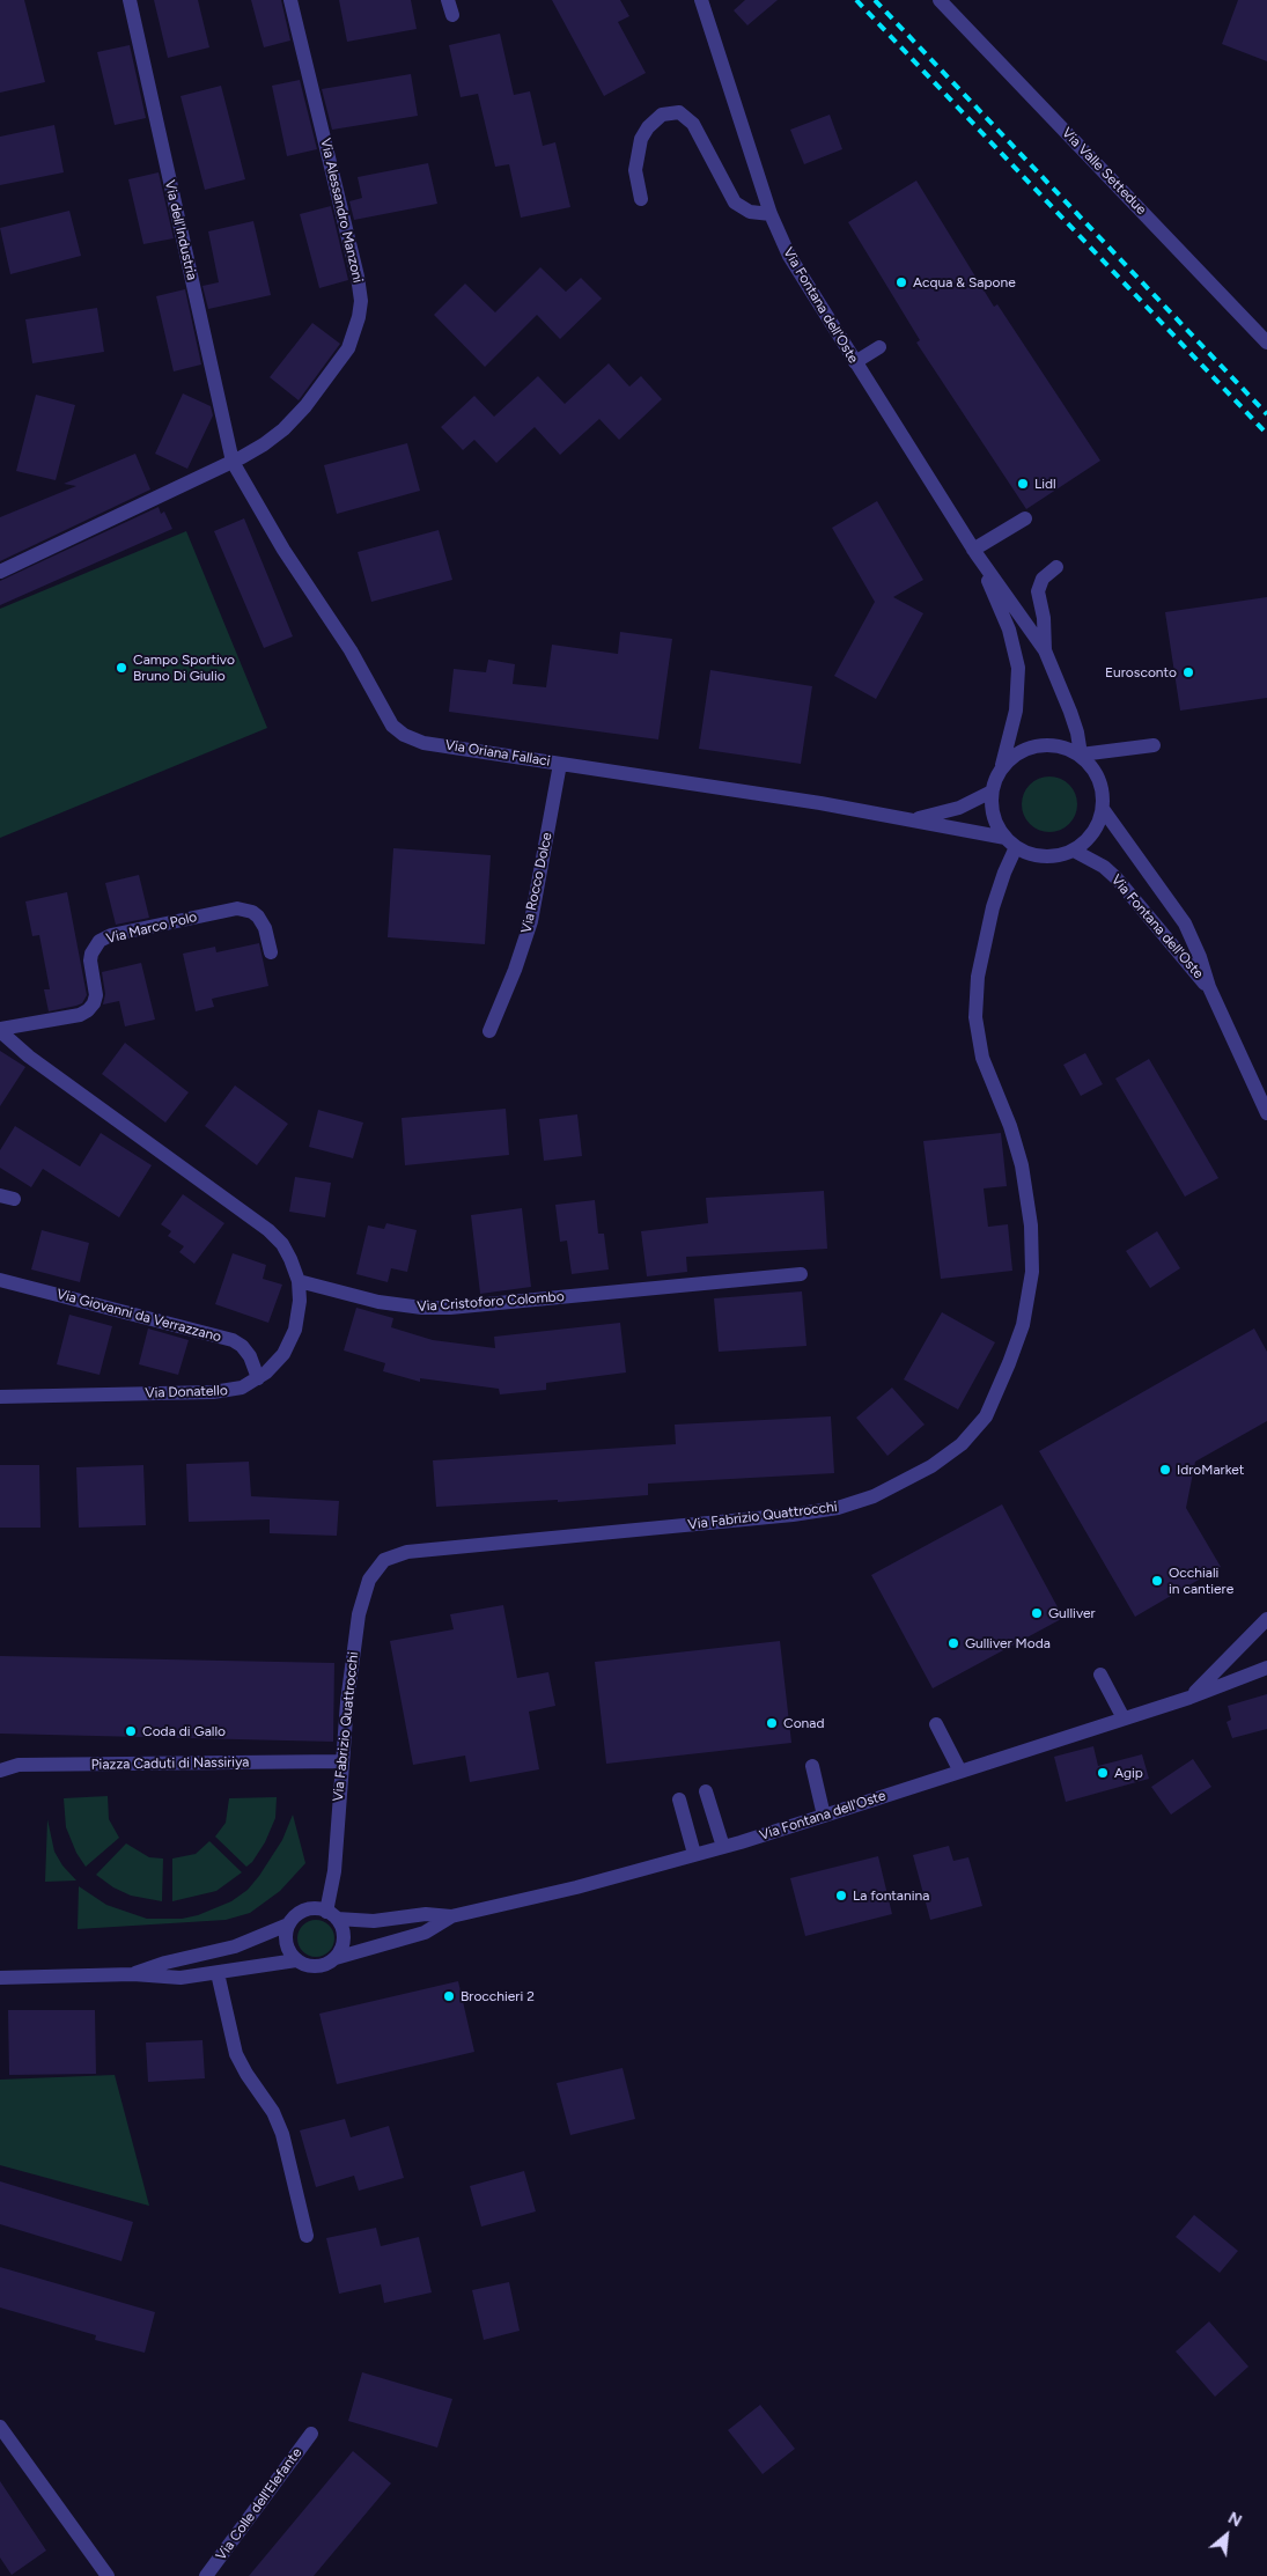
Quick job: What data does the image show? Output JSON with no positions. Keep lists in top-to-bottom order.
{
  "streets": {
    "street": [
      "Via Valle Settedue",
      "Via Alessandro Manzoni",
      "Via dell'Industria",
      "Via Fontana dell'Oste",
      "Via Oriana Fallaci",
      "Via Rocco Dolce",
      "Via Marco Polo",
      "Via Cristoforo Colombo",
      "Via Giovanni da Verrazzano",
      "Via Donatello",
      "Via Fabrizio Quattrocchi",
      "Piazza Caduti di Nassiriya",
      "Via Colle dell'Elefante"
    ]
  },
  "crossings": [
    ["Via Alessandro Manzoni", "Via dell'Industria"],
    ["Via Alessandro Manzoni", "Via Oriana Fallaci"],
    ["Via dell'Industria", "Via Oriana Fallaci"],
    ["Via Fontana dell'Oste", "Via Oriana Fallaci"],
    ["Via Fontana dell'Oste", "Via Fabrizio Quattrocchi"],
    ["Via Oriana Fallaci", "Via Rocco Dolce"],
    ["Via Oriana Fallaci", "Via Fabrizio Quattrocchi"],
    ["Via Cristoforo Colombo", "Via Donatello"],
    ["Via Giovanni da Verrazzano", "Via Donatello"],
    ["Via Fabrizio Quattrocchi", "Piazza Caduti di Nassiriya"]
  ],
  "places": [
    "Acqua & Sapone",
    "Lidl",
    "Campo Sportivo Bruno Di Giulio",
    "Eurosconto",
    "IdroMarket",
    "Occhiali in cantiere",
    "Gulliver",
    "Gulliver Moda",
    "Conad",
    "Coda di Gallo",
    "Agip",
    "La fontanina",
    "Brocchieri 2"
  ],
  "north": "top right"
}
